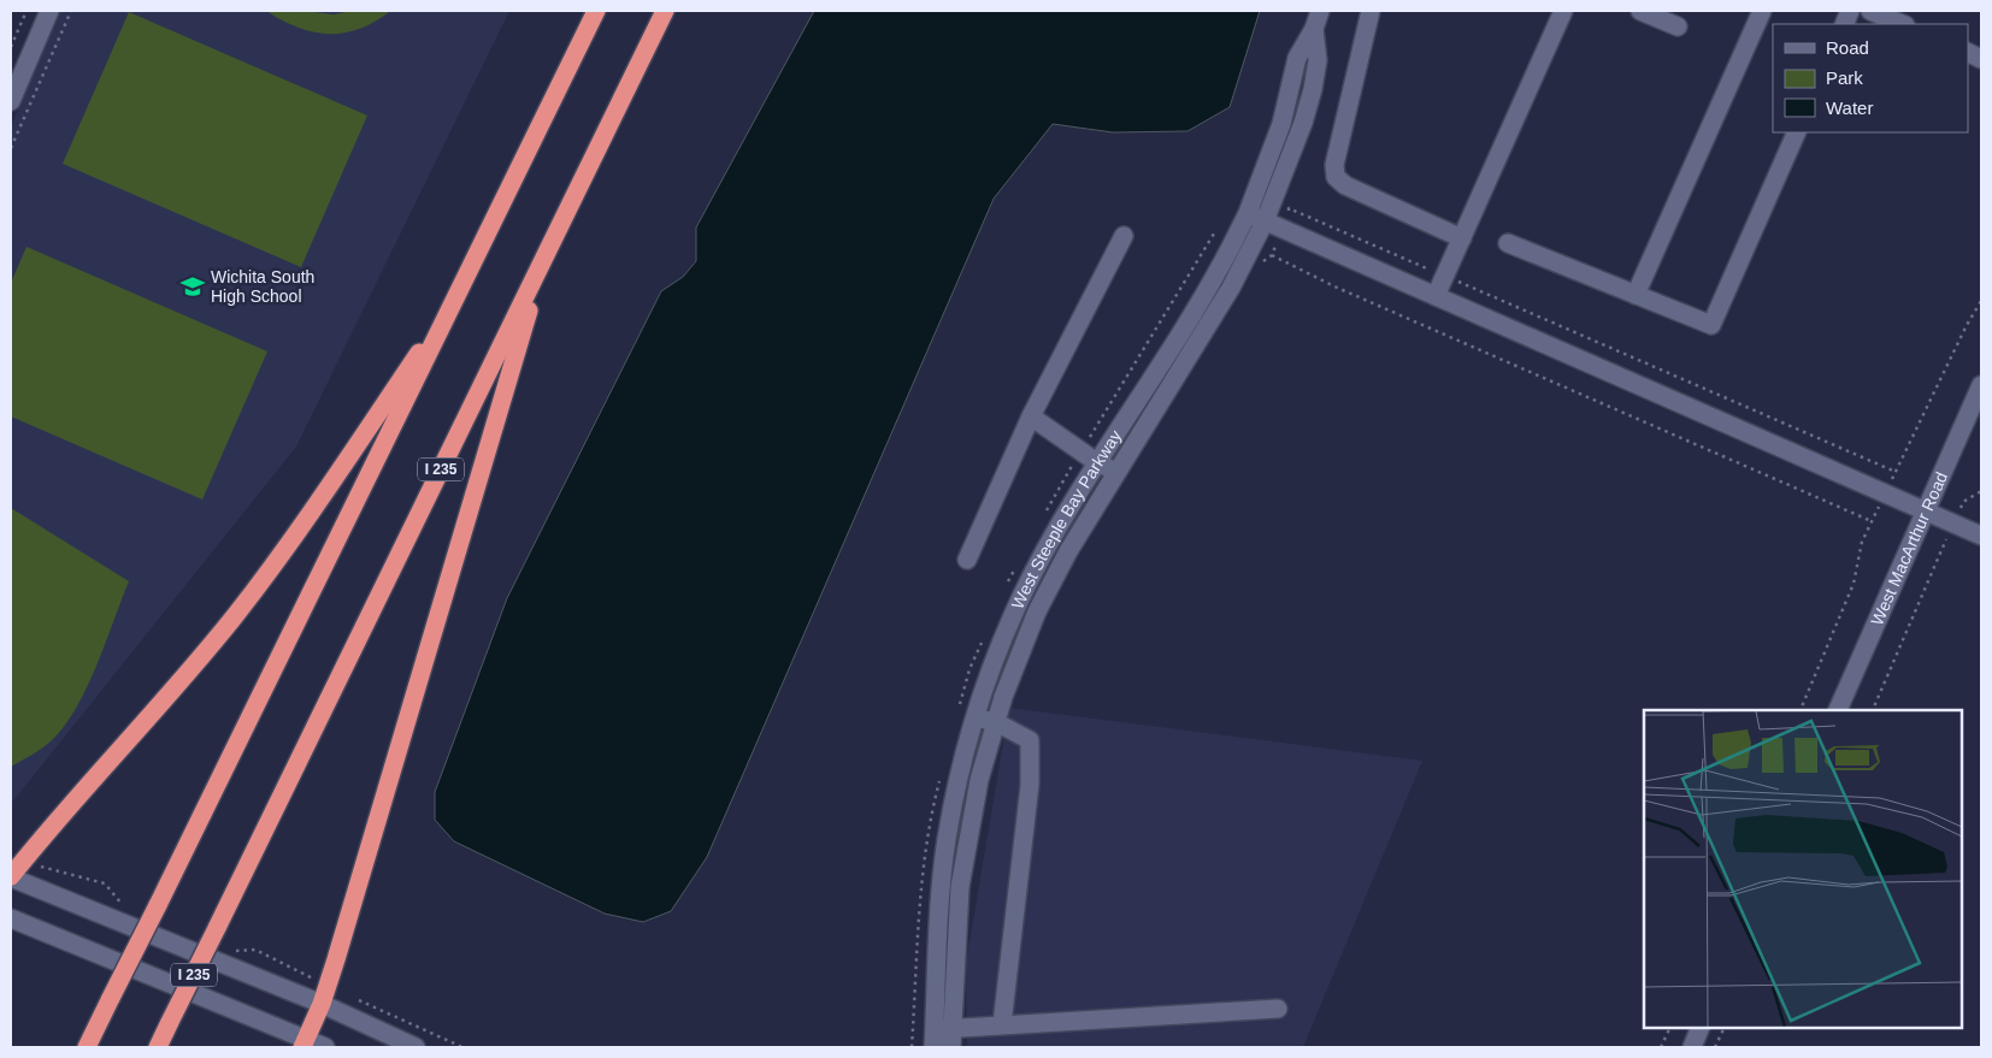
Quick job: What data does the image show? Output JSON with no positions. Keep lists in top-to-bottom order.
{
  "streets": {
    "highway": ["I 235"],
    "street": ["West Steeple Bay Parkway", "West MacArthur Road"]
  },
  "places": {
    "school or university": ["Wichita South High School"]
  },
  "legend": ["Road", "Park", "Water"]
}
